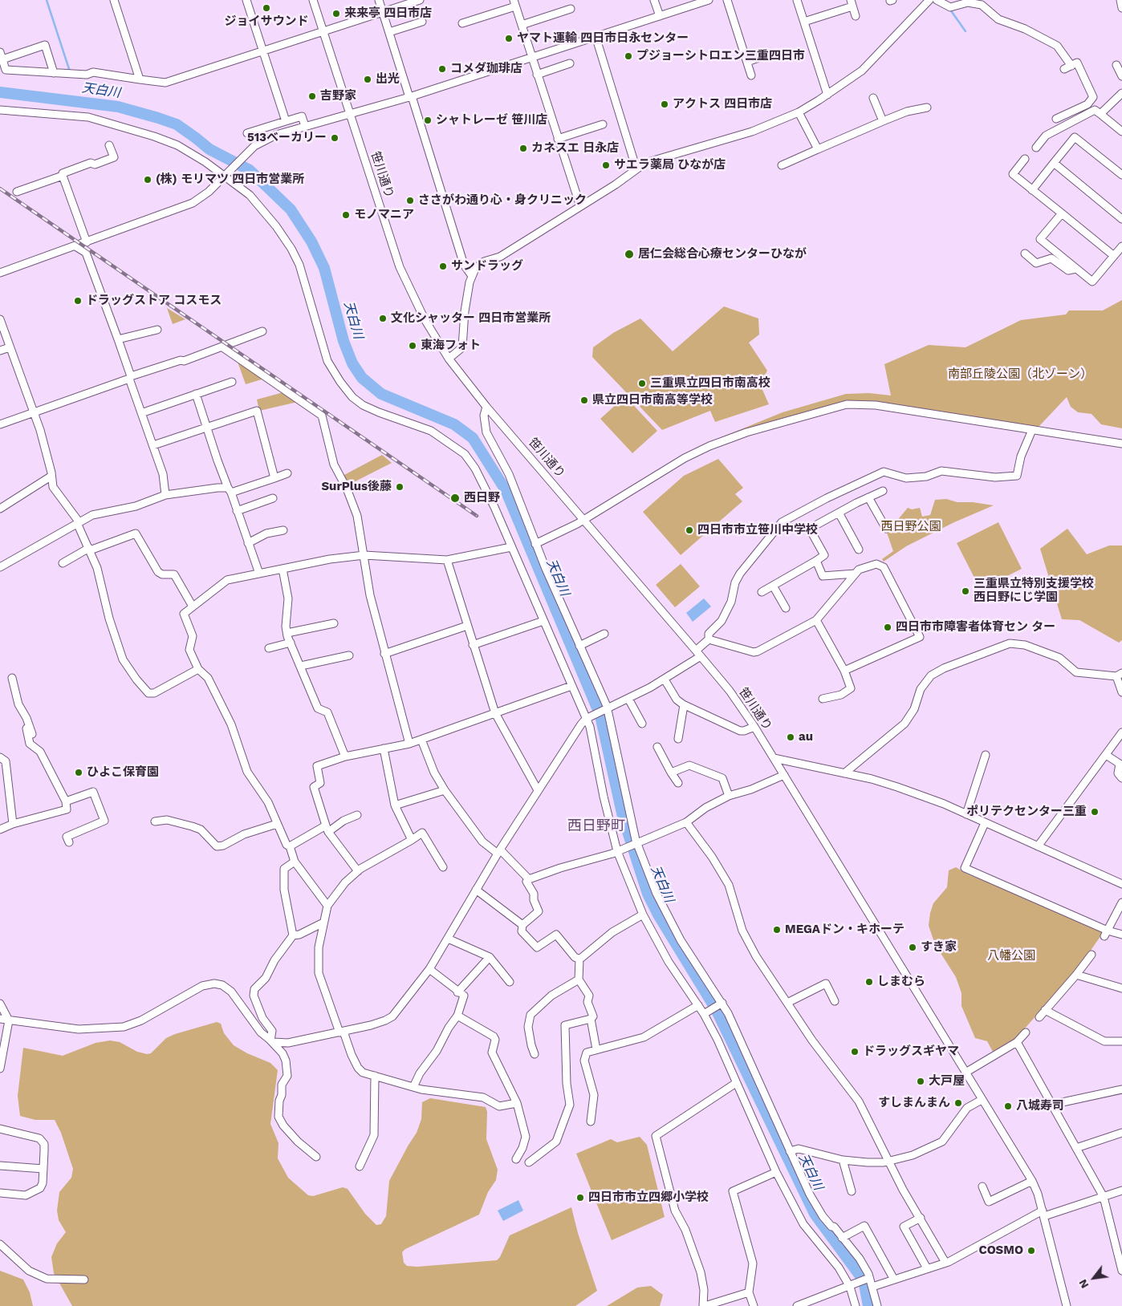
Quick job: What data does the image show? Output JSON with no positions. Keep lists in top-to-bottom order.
{
  "streets": {
    "street": ["笹川通り"]
  },
  "districts": ["西日野町"],
  "water": ["天白川"],
  "parks": ["南部丘陵公園（北ゾーン）", "西日野公園", "八幡公園"],
  "places": [
    "ジョイサウンド",
    "来来亭 四日市店",
    "ヤマト運輸 四日市日永センター",
    "プジョーシトロエン三重四日市",
    "コメダ珈琲店",
    "出光",
    "吉野家",
    "アクトス 四日市店",
    "シャトレーゼ 笹川店",
    "513ベーカリー",
    "カネスエ 日永店",
    "サエラ薬局 ひなが店",
    "(株) モリマツ 四日市営業所",
    "ささがわ通り心・身クリニック",
    "モノマニア",
    "居仁会総合心療センターひなが",
    "サンドラッグ",
    "ドラッグストア コスモス",
    "文化シャッター 四日市営業所",
    "東海フォト",
    "三重県立四日市南高校",
    "県立四日市南高等学校",
    "SurPlus後藤",
    "西日野",
    "四日市市立笹川中学校",
    "三重県立特別支援学校 西日野にじ学園",
    "四日市市障害者体育セン ター",
    "au",
    "ひよこ保育園",
    "ポリテクセンター三重",
    "MEGAドン・キホーテ",
    "すき家",
    "しまむら",
    "ドラッグスギヤマ",
    "大戸屋",
    "すしまんまん",
    "八城寿司",
    "四日市市立四郷小学校",
    "COSMO"
  ],
  "north": "bottom left"
}
